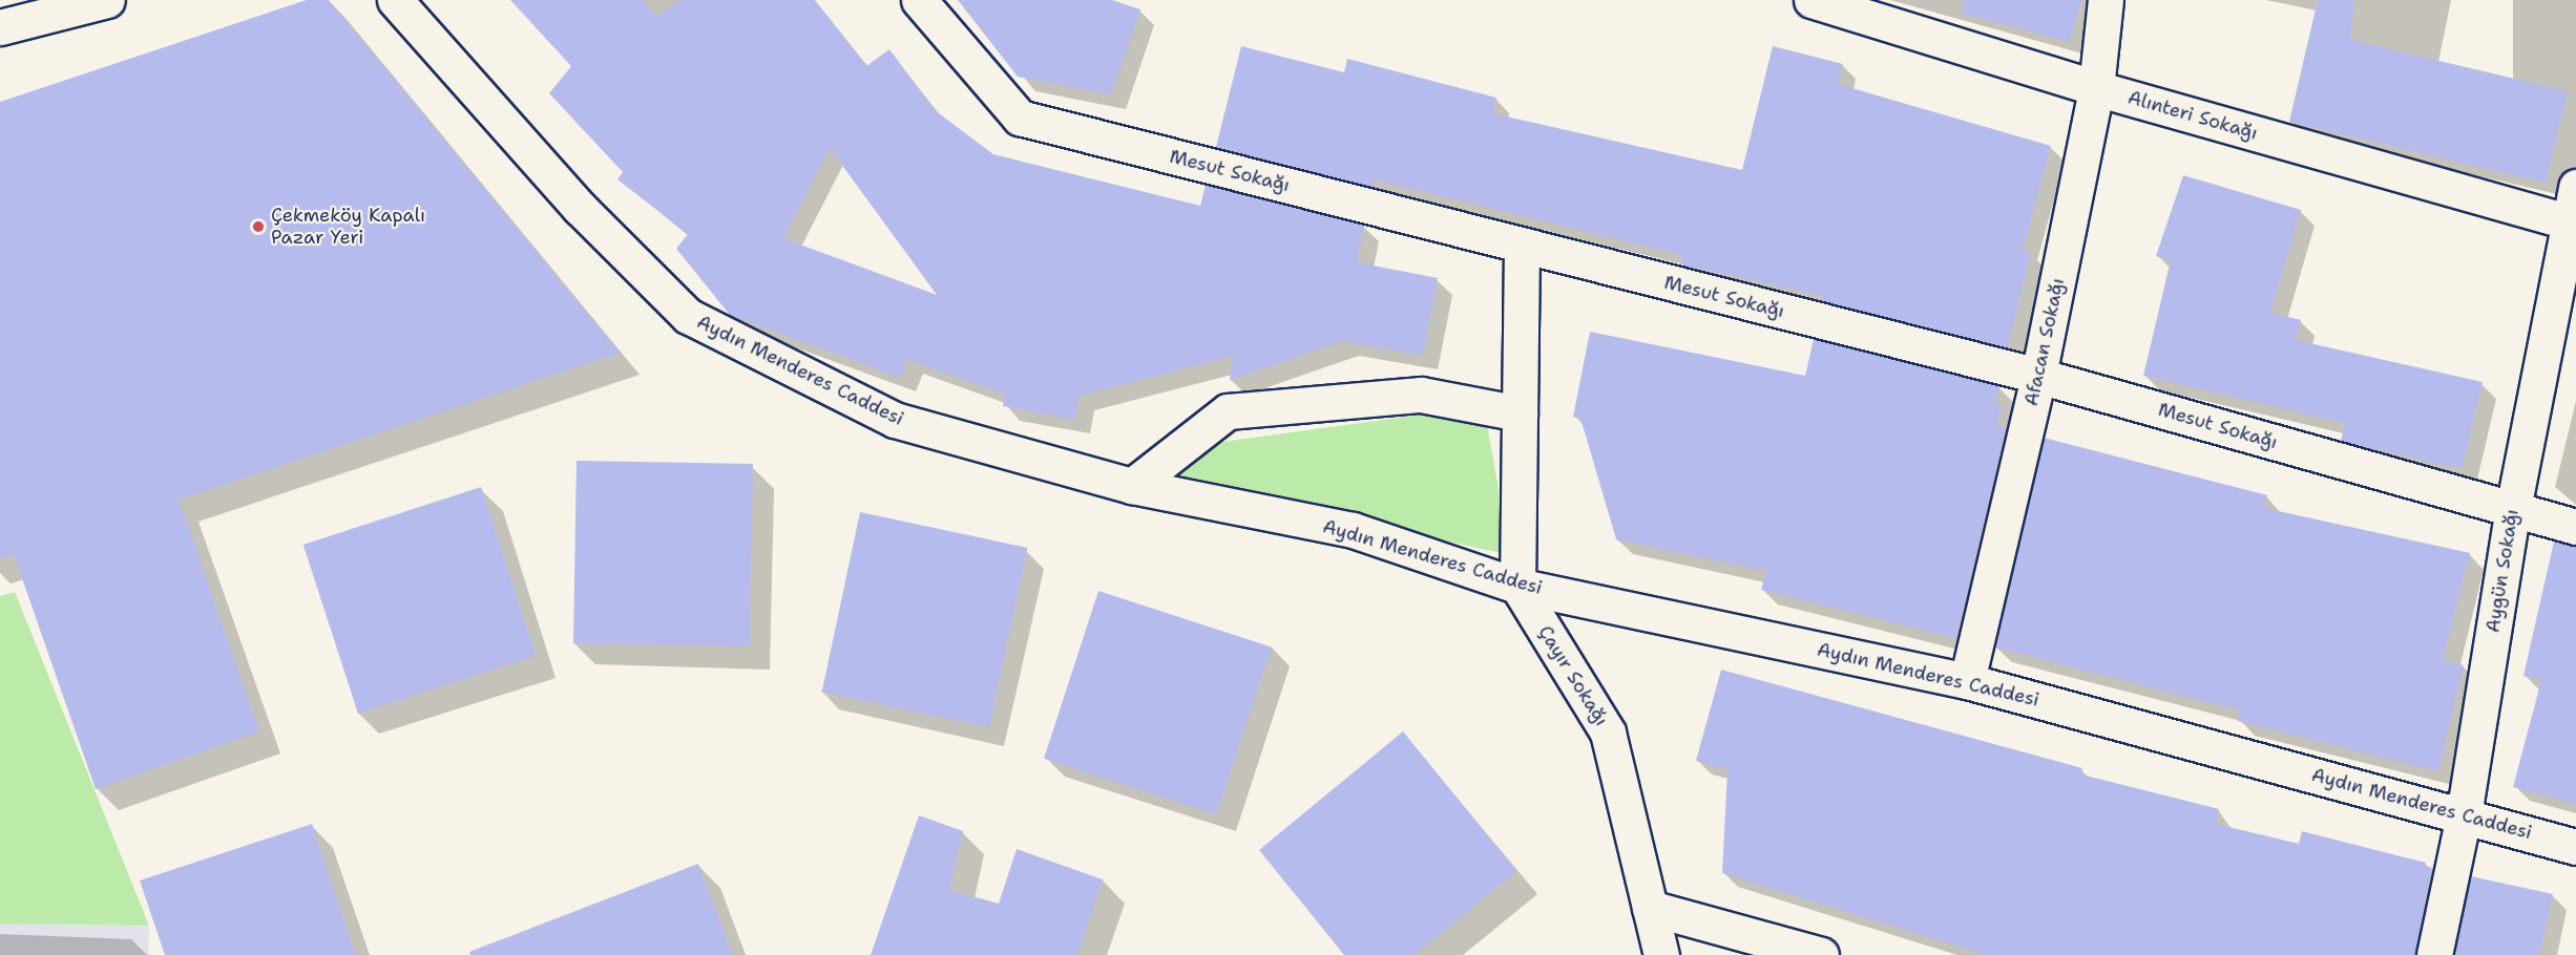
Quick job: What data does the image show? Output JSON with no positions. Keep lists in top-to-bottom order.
{
  "streets": {
    "street": [
      "Alınteri Sokağı",
      "Mesut Sokağı",
      "Afacan Sokağı",
      "Aydın Menderes Caddesi",
      "Aygün Sokağı",
      "Çayır Sokağı"
    ]
  },
  "crossings": [
    ["Alınteri Sokağı", "Afacan Sokağı"],
    ["Alınteri Sokağı", "Aygün Sokağı"],
    ["Mesut Sokağı", "Afacan Sokağı"],
    ["Mesut Sokağı", "Aygün Sokağı"],
    ["Afacan Sokağı", "Aydın Menderes Caddesi"],
    ["Aydın Menderes Caddesi", "Aygün Sokağı"],
    ["Aydın Menderes Caddesi", "Çayır Sokağı"]
  ],
  "places": ["Çekmeköy Kapalı Pazar Yeri"]
}
